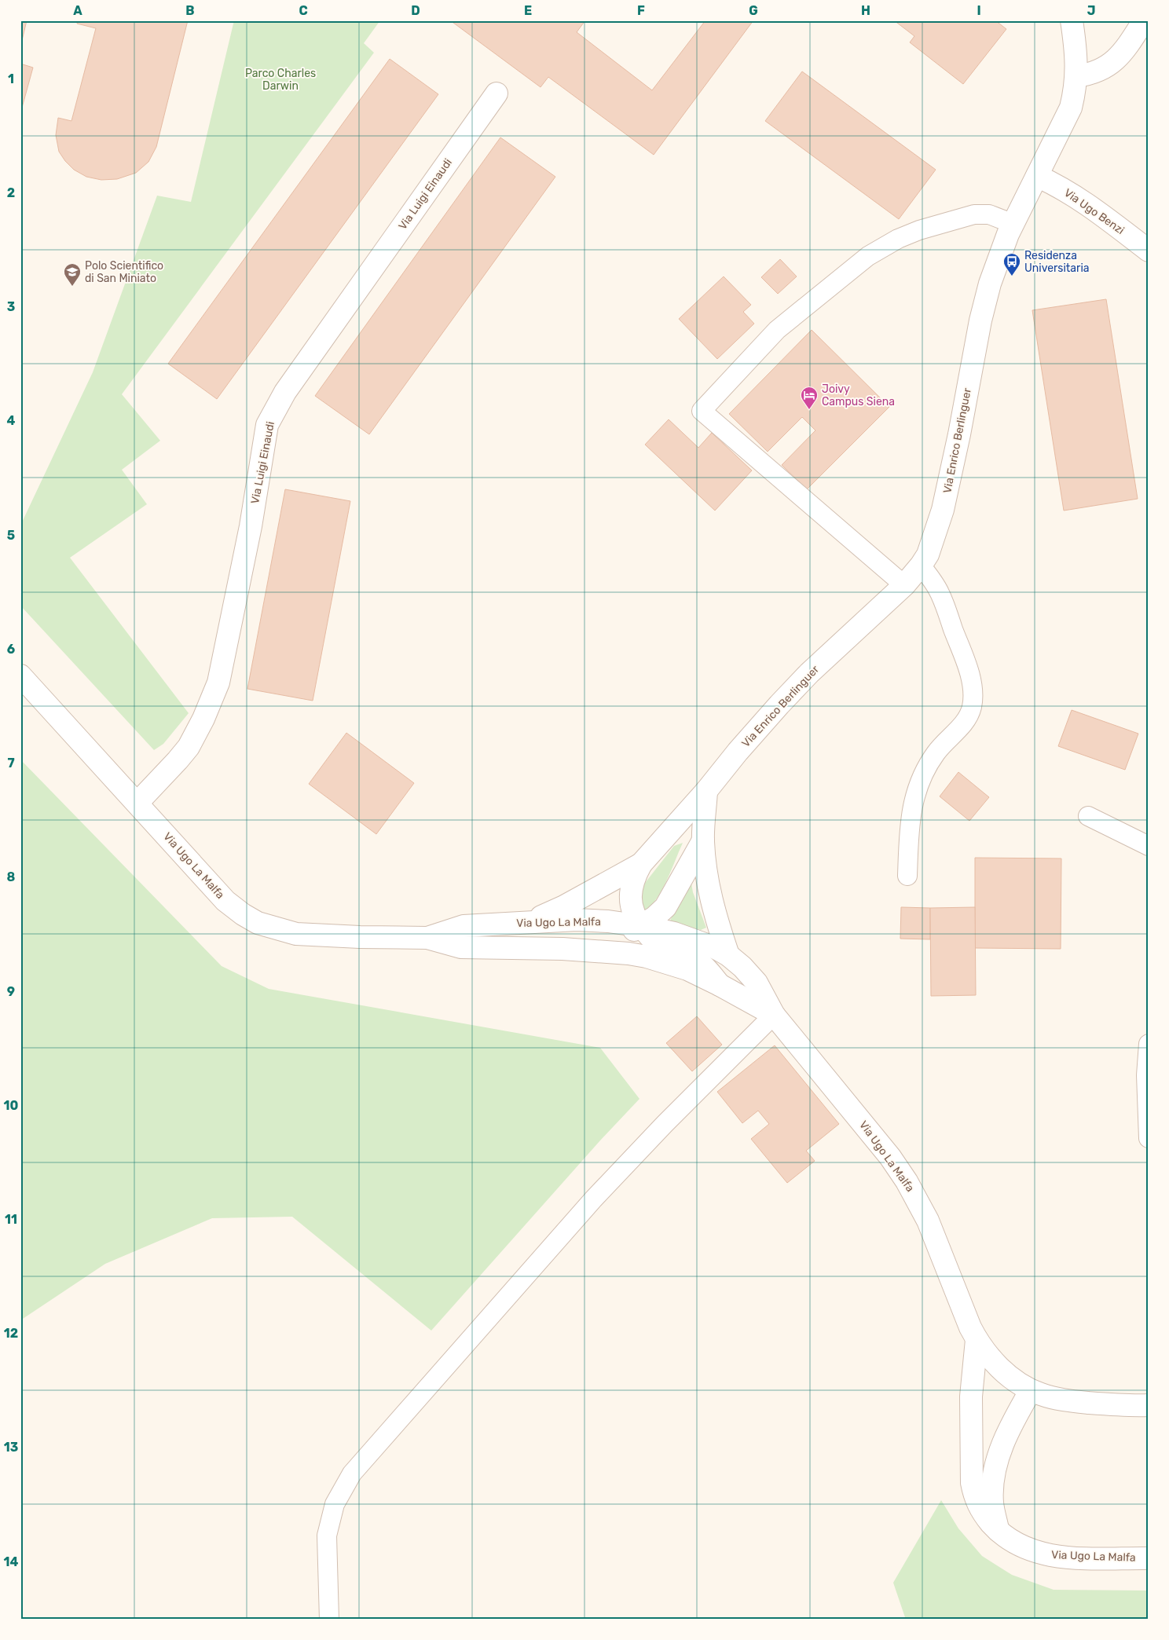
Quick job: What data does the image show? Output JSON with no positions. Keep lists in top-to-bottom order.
{
  "streets": {
    "street": [
      "Via Luigi Einaudi",
      "Via Ugo Benzi",
      "Via Enrico Berlinguer",
      "Via Ugo La Malfa"
    ]
  },
  "crossings": [
    ["Via Luigi Einaudi", "Via Ugo La Malfa"],
    ["Via Ugo Benzi", "Via Enrico Berlinguer"],
    ["Via Enrico Berlinguer", "Via Ugo La Malfa"]
  ],
  "parks": ["Parco Charles Darwin"],
  "places": {
    "bus stop": ["Residenza Universitaria"],
    "school or university": ["Polo Scientifico di San Miniato"],
    "hotel": ["Joivy Campus Siena"]
  },
  "grid": {
    "columns": [
      "A",
      "B",
      "C",
      "D",
      "E",
      "F",
      "G",
      "H",
      "I",
      "J"
    ],
    "rows": [
      "1",
      "2",
      "3",
      "4",
      "5",
      "6",
      "7",
      "8",
      "9",
      "10",
      "11",
      "12",
      "13",
      "14"
    ]
  }
}
